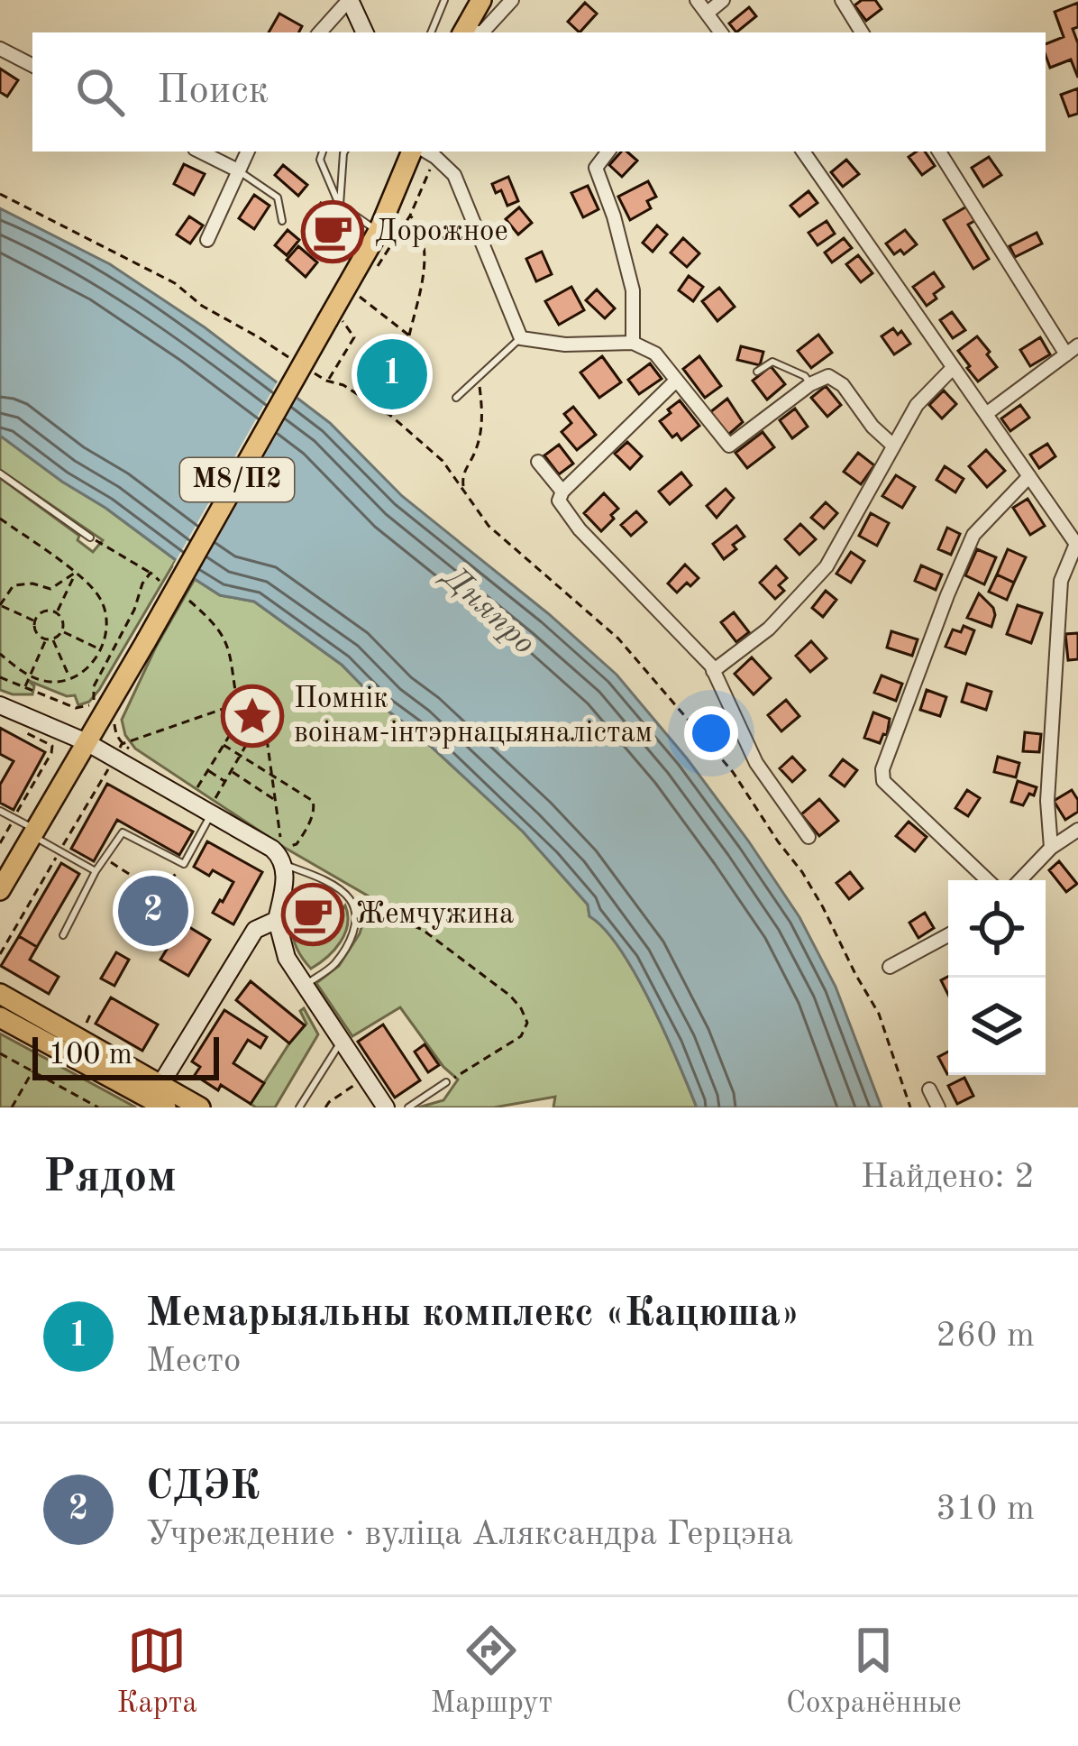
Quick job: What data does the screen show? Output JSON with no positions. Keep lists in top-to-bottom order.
{
  "streets": {
    "main road": ["М8/П2"]
  },
  "water": ["Дняпро"],
  "places": {
    "cafe": ["Дорожное", "Жемчужина"],
    "place": ["Помнік воінам-інтэрнацыяналістам"]
  },
  "scale_bar": "100 m",
  "page": {
    "search": "Поиск",
    "pins": ["1", "2"],
    "scale": "100 m",
    "heading": ["Рядом", "Найдено: 2"],
    "list": [
      {
        "mark": "1",
        "name": "Мемарыяльны комплекс «Кацюша»",
        "note": "Место",
        "value": "260 m"
      },
      {
        "mark": "2",
        "name": "СДЭК",
        "note": "Учреждение · вуліца Аляксандра Герцэна",
        "value": "310 m"
      }
    ],
    "nav": ["Карта", "Маршрут", "Сохранённые"]
  }
}
